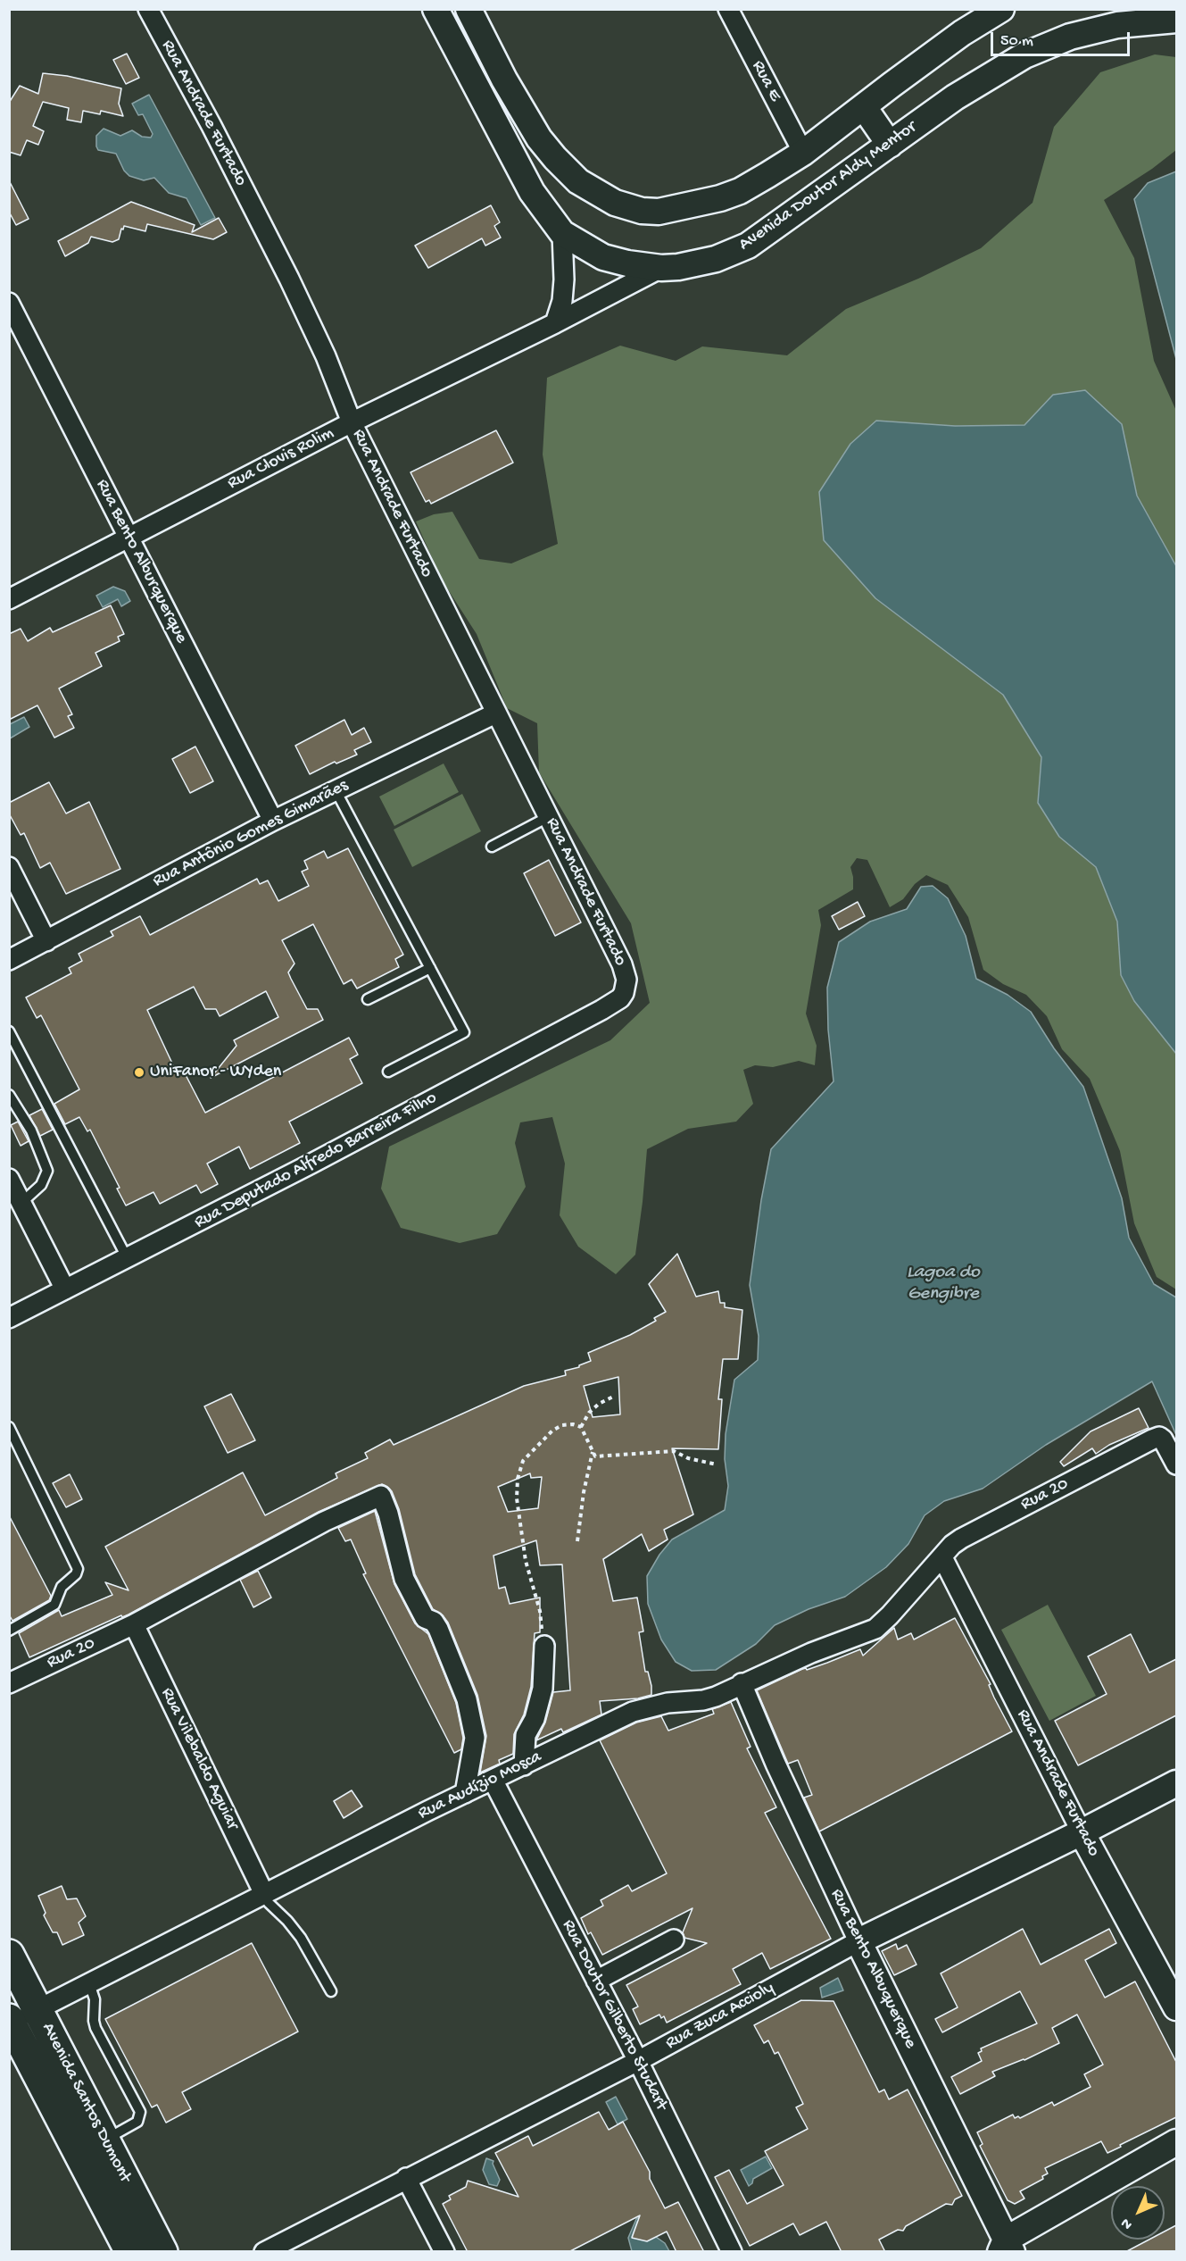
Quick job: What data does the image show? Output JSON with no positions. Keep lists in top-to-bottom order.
{
  "streets": {
    "main road": ["Avenida Santos Dumont"],
    "street": [
      "Rua E",
      "Rua Andrade Furtado",
      "Avenida Doutor Aldy Mentor",
      "Rua Clovis Rolim",
      "Rua Bento Alburquerque",
      "Rua Antônio Gomes Gimarães",
      "Rua Deputado Alfredo Barreira Filho",
      "Rua 20",
      "Rua Vilebaldo Aguiar",
      "Rua Audízio Mosca",
      "Rua Bento Albuquerque",
      "Rua Doutor Gilberto Studart",
      "Rua Zuca Accioly"
    ]
  },
  "crossings": [
    ["Rua Andrade Furtado", "Rua Clovis Rolim"],
    ["Rua Andrade Furtado", "Rua Antônio Gomes Gimarães"],
    ["Rua Andrade Furtado", "Rua Deputado Alfredo Barreira Filho"],
    ["Rua Andrade Furtado", "Rua 20"],
    ["Rua Andrade Furtado", "Rua Audízio Mosca"],
    ["Rua Andrade Furtado", "Rua Zuca Accioly"],
    ["Avenida Doutor Aldy Mentor", "Rua Clovis Rolim"],
    ["Rua Clovis Rolim", "Rua Bento Alburquerque"],
    ["Rua Bento Alburquerque", "Rua Antônio Gomes Gimarães"],
    ["Rua 20", "Rua Vilebaldo Aguiar"],
    ["Rua 20", "Rua Audízio Mosca"],
    ["Rua Vilebaldo Aguiar", "Rua Audízio Mosca"],
    ["Rua Audízio Mosca", "Rua Bento Albuquerque"],
    ["Rua Audízio Mosca", "Rua Doutor Gilberto Studart"],
    ["Rua Audízio Mosca", "Avenida Santos Dumont"],
    ["Rua Bento Albuquerque", "Rua Zuca Accioly"],
    ["Rua Doutor Gilberto Studart", "Rua Zuca Accioly"]
  ],
  "water": ["Lagoa do Gengibre"],
  "places": ["UniFanor - WYden"],
  "scale_bar": "50 m",
  "north": "bottom left"
}
